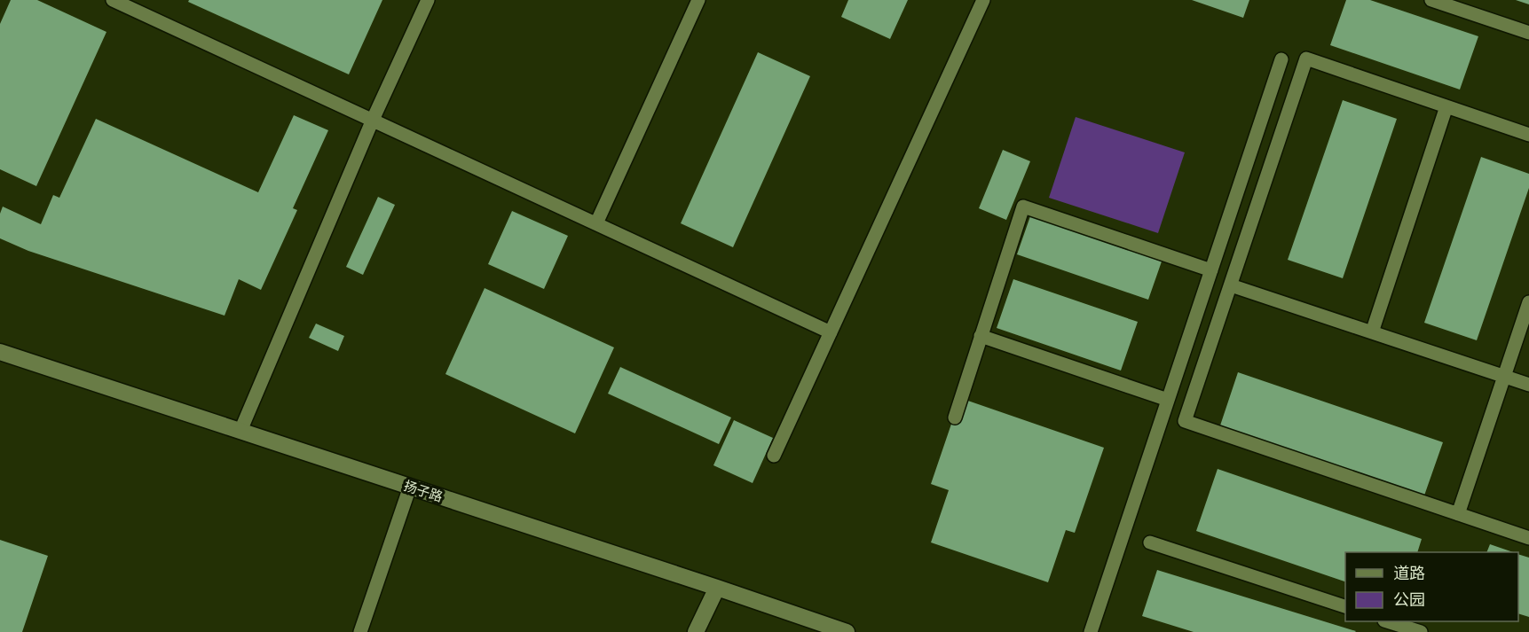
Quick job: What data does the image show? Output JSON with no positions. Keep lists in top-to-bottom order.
{
  "streets": {
    "street": ["扬子路"]
  },
  "legend": ["道路", "公园"]
}
